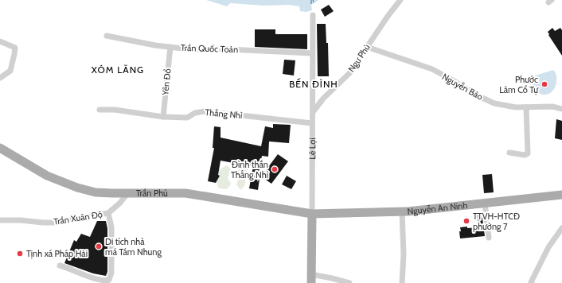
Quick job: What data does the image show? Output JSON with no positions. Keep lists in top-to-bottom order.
{
  "streets": {
    "main road": ["Lê Lợi", "Trần Phú", "Nguyễn An Ninh"],
    "street": [
      "Trần Quốc Toản",
      "Ngư Phủ",
      "Yên Đổ",
      "Nguyễn Bảo",
      "Thắng Nhì",
      "Trần Xuân Độ"
    ]
  },
  "crossings": [
    ["Trần Quốc Toản", "Yên Đổ"],
    ["Trần Quốc Toản", "Lê Lợi"],
    ["Ngư Phủ", "Nguyễn Bảo"],
    ["Ngư Phủ", "Lê Lợi"],
    ["Yên Đổ", "Thắng Nhì"],
    ["Thắng Nhì", "Lê Lợi"],
    ["Lê Lợi", "Trần Phú"],
    ["Lê Lợi", "Nguyễn An Ninh"],
    ["Trần Phú", "Nguyễn An Ninh"],
    ["Trần Phú", "Trần Xuân Độ"]
  ],
  "districts": ["XÓM LĂNG", "BẾN ĐÌNH"],
  "places": [
    "Phước Lâm Cổ Tự",
    "Đình thần Thắng Nhì",
    "TTVH-HTCĐ phường 7",
    "Di tích nhà má Tám Nhung",
    "Tịnh xá Pháp Hải"
  ]
}
